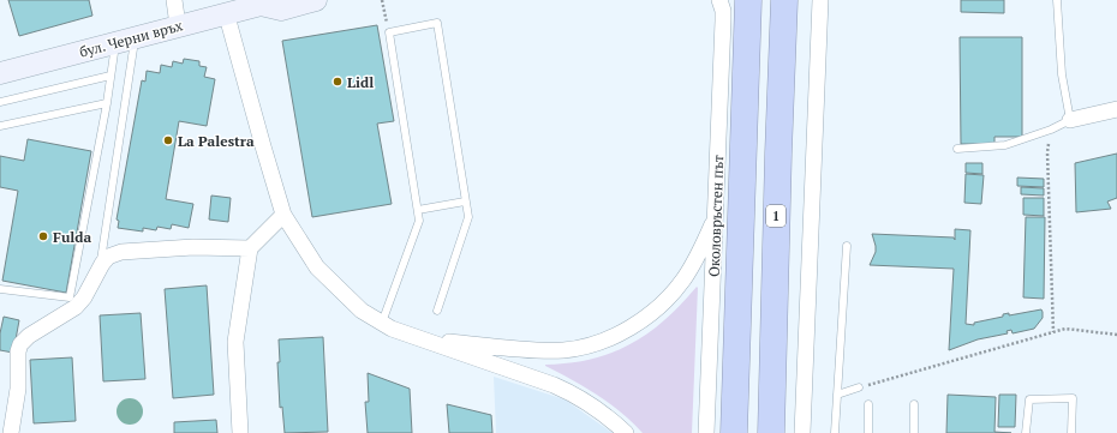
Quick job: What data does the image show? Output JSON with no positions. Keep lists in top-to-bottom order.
{
  "streets": {
    "highway": ["Околовръстен път", "1"],
    "main road": ["бул. Черни връх"]
  },
  "places": ["Lidl", "La Palestra", "Fulda"]
}
